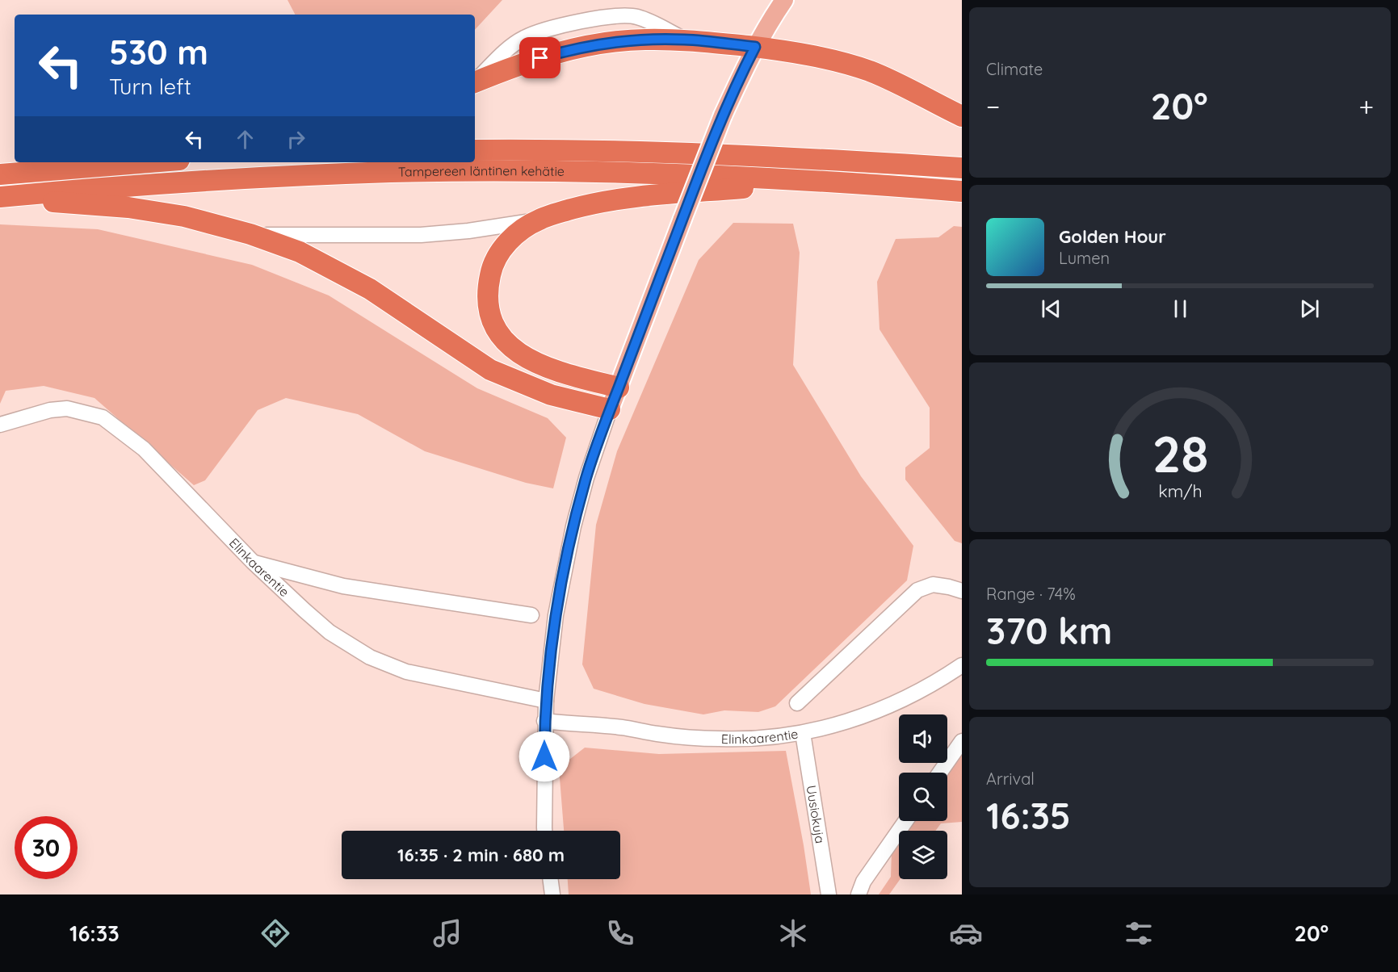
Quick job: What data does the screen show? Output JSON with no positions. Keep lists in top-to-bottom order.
{
  "streets": {
    "highway": ["Tampereen läntinen kehätie"],
    "street": ["Elinkaarentie", "Uusiokuja"]
  },
  "crossings": [
    ["Elinkaarentie", "Uusiokuja"]
  ],
  "page": {
    "tile": [
      "Climate",
      ["Range · 74%", "370 km"],
      ["Arrival", "16:35"]
    ],
    "turn": ["530 m", "Turn left"],
    "heat": ["−", "20°", "+"],
    "song": ["Golden Hour", "Lumen"],
    "limit": "30",
    "trip": "16:35 · 2 min · 680 m",
    "tabs": ["16:33", "20°"],
    "gauge": ["28", "km/h"]
  }
}
